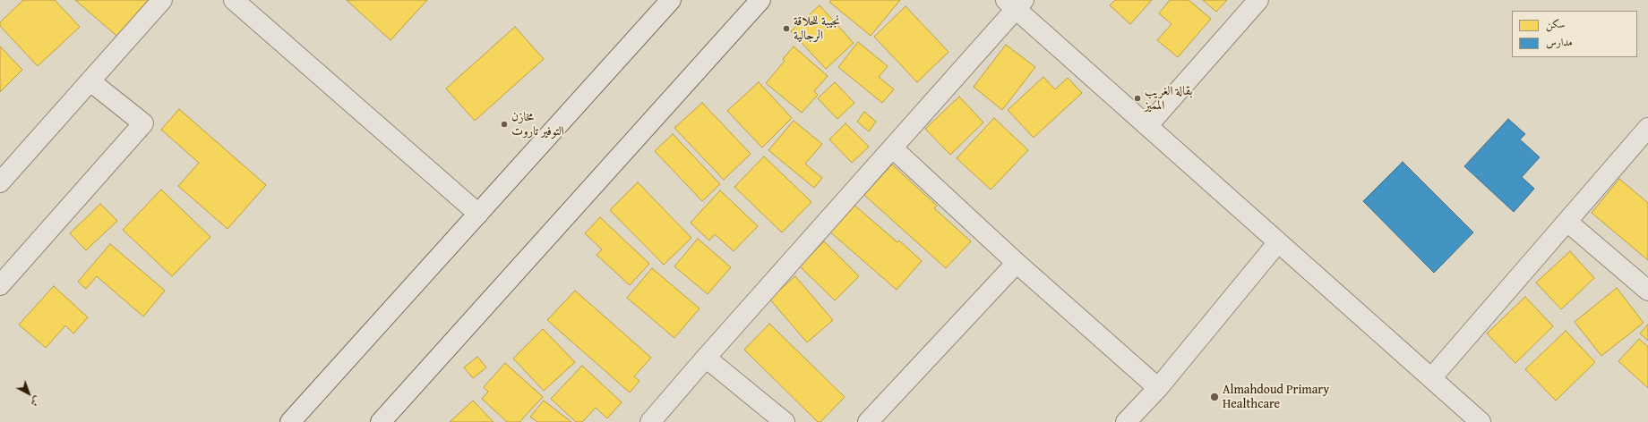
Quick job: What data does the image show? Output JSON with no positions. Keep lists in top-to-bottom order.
{
  "places": [
    "نجيبة للحلاقة الرجالية",
    "بقالة الغريب المميز",
    "مخازن التوفير تاروت",
    "Almahdoud Primary Healthcare"
  ],
  "legend": ["سكن", "مدارس"],
  "north": "bottom right"
}
